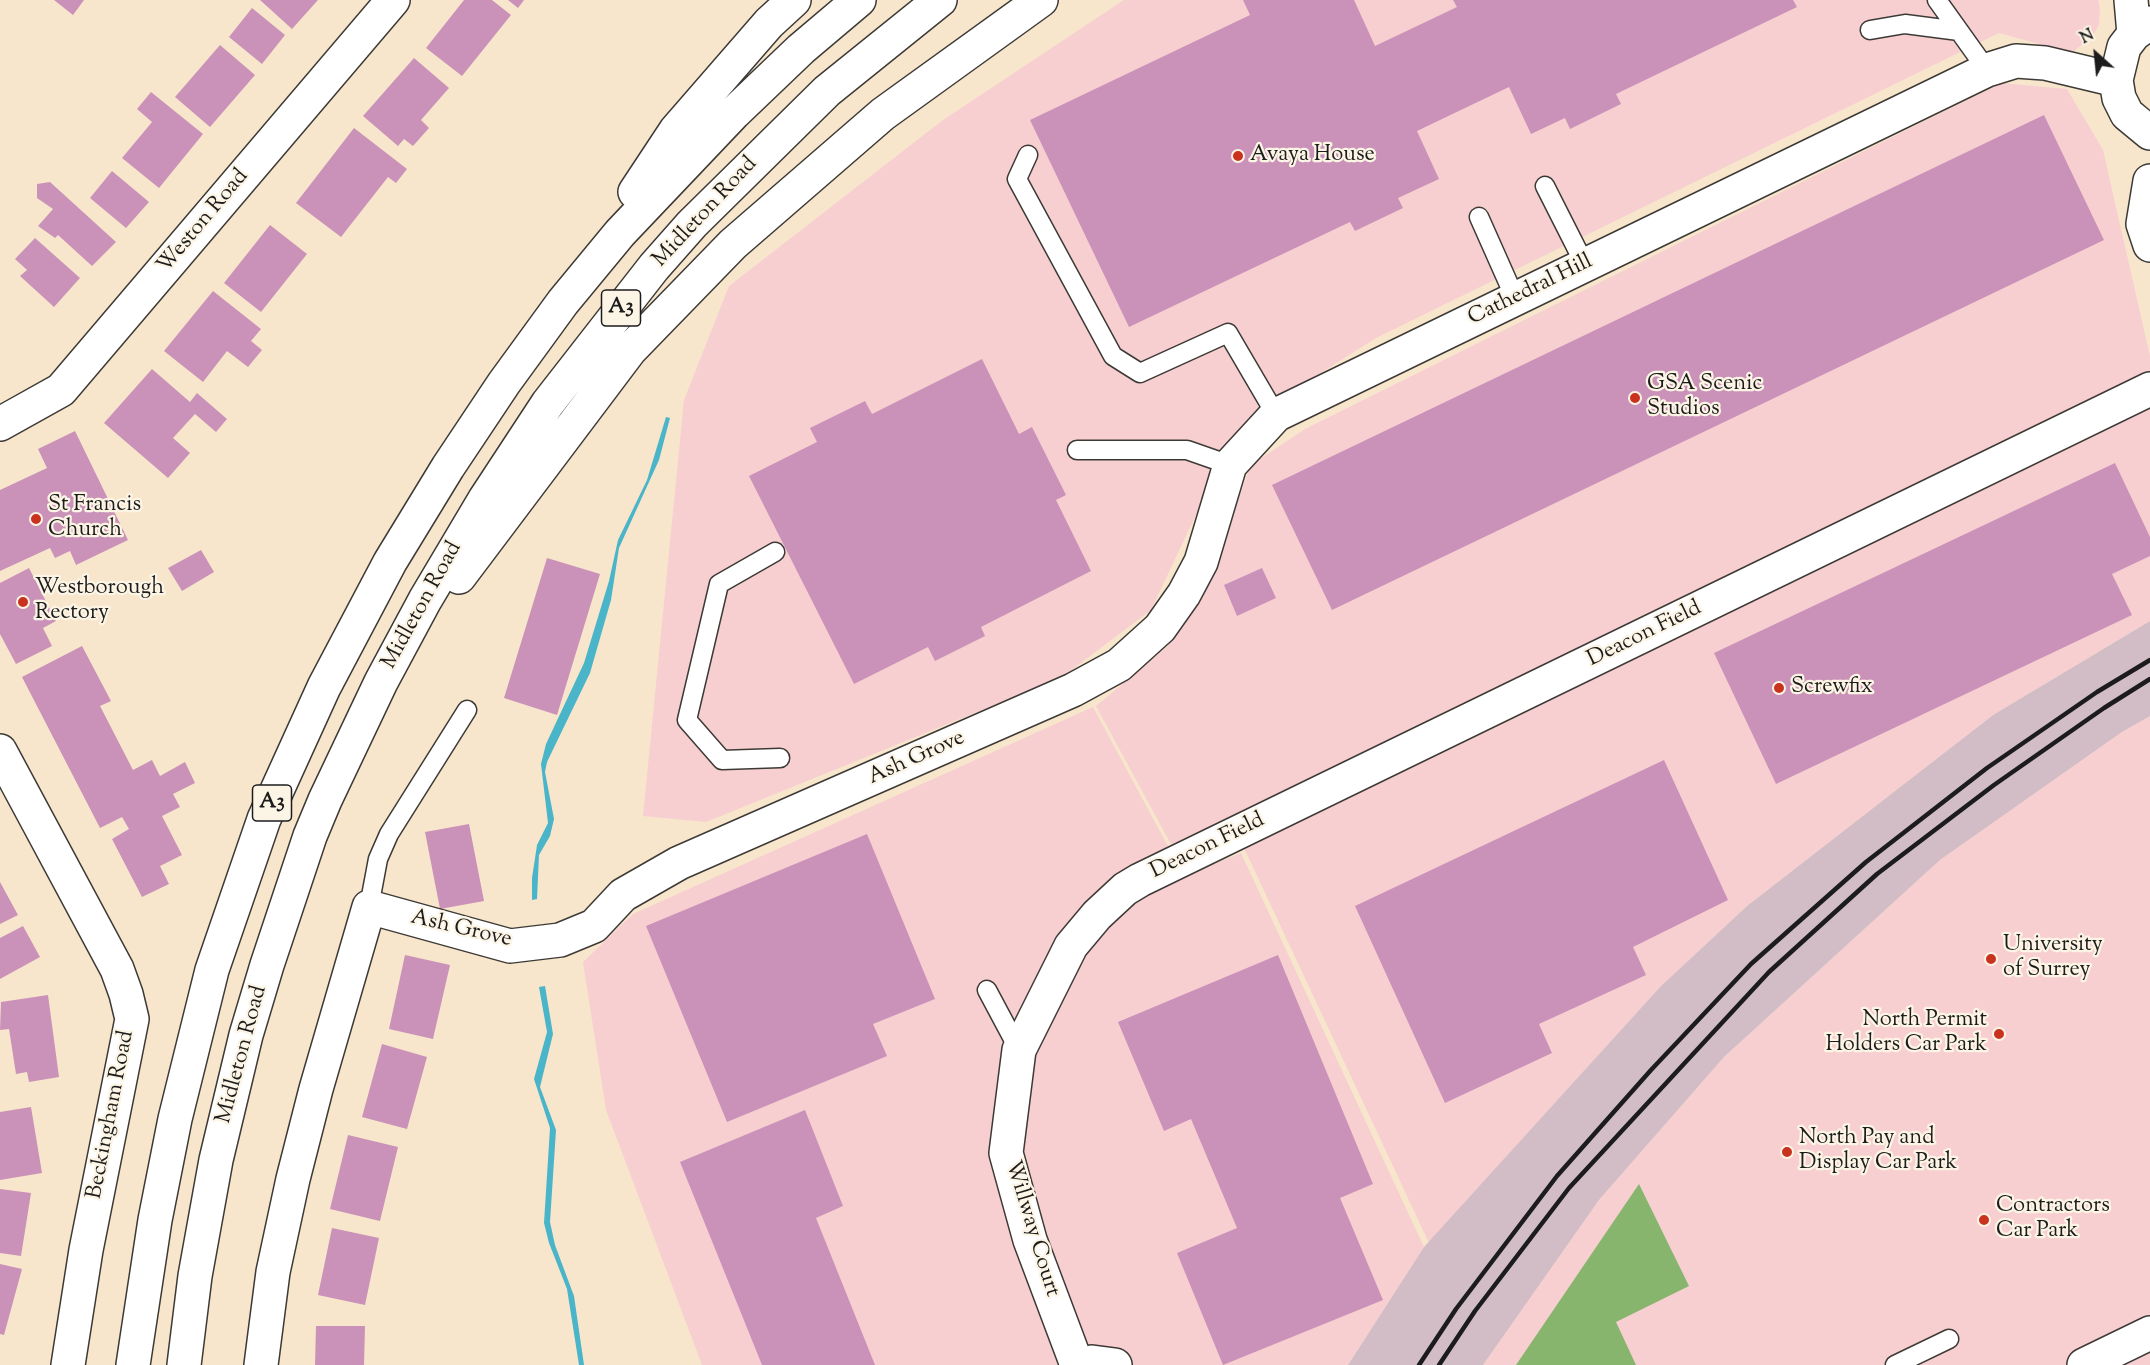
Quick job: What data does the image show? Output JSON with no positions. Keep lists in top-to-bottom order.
{
  "streets": {
    "main road": [
      "Midleton Road",
      "Weston Road",
      "Cathedral Hill",
      "A3",
      "Deacon Field",
      "Ash Grove",
      "Beckingham Road",
      "Willway Court"
    ]
  },
  "crossings": [
    ["Cathedral Hill", "Ash Grove"],
    ["Deacon Field", "Willway Court"]
  ],
  "places": [
    "Avaya House",
    "GSA Scenic Studios",
    "St Francis Church",
    "Westborough Rectory",
    "Screwfix",
    "University of Surrey",
    "North Permit Holders Car Park",
    "North Pay and Display Car Park",
    "Contractors Car Park"
  ],
  "north": "top left"
}
